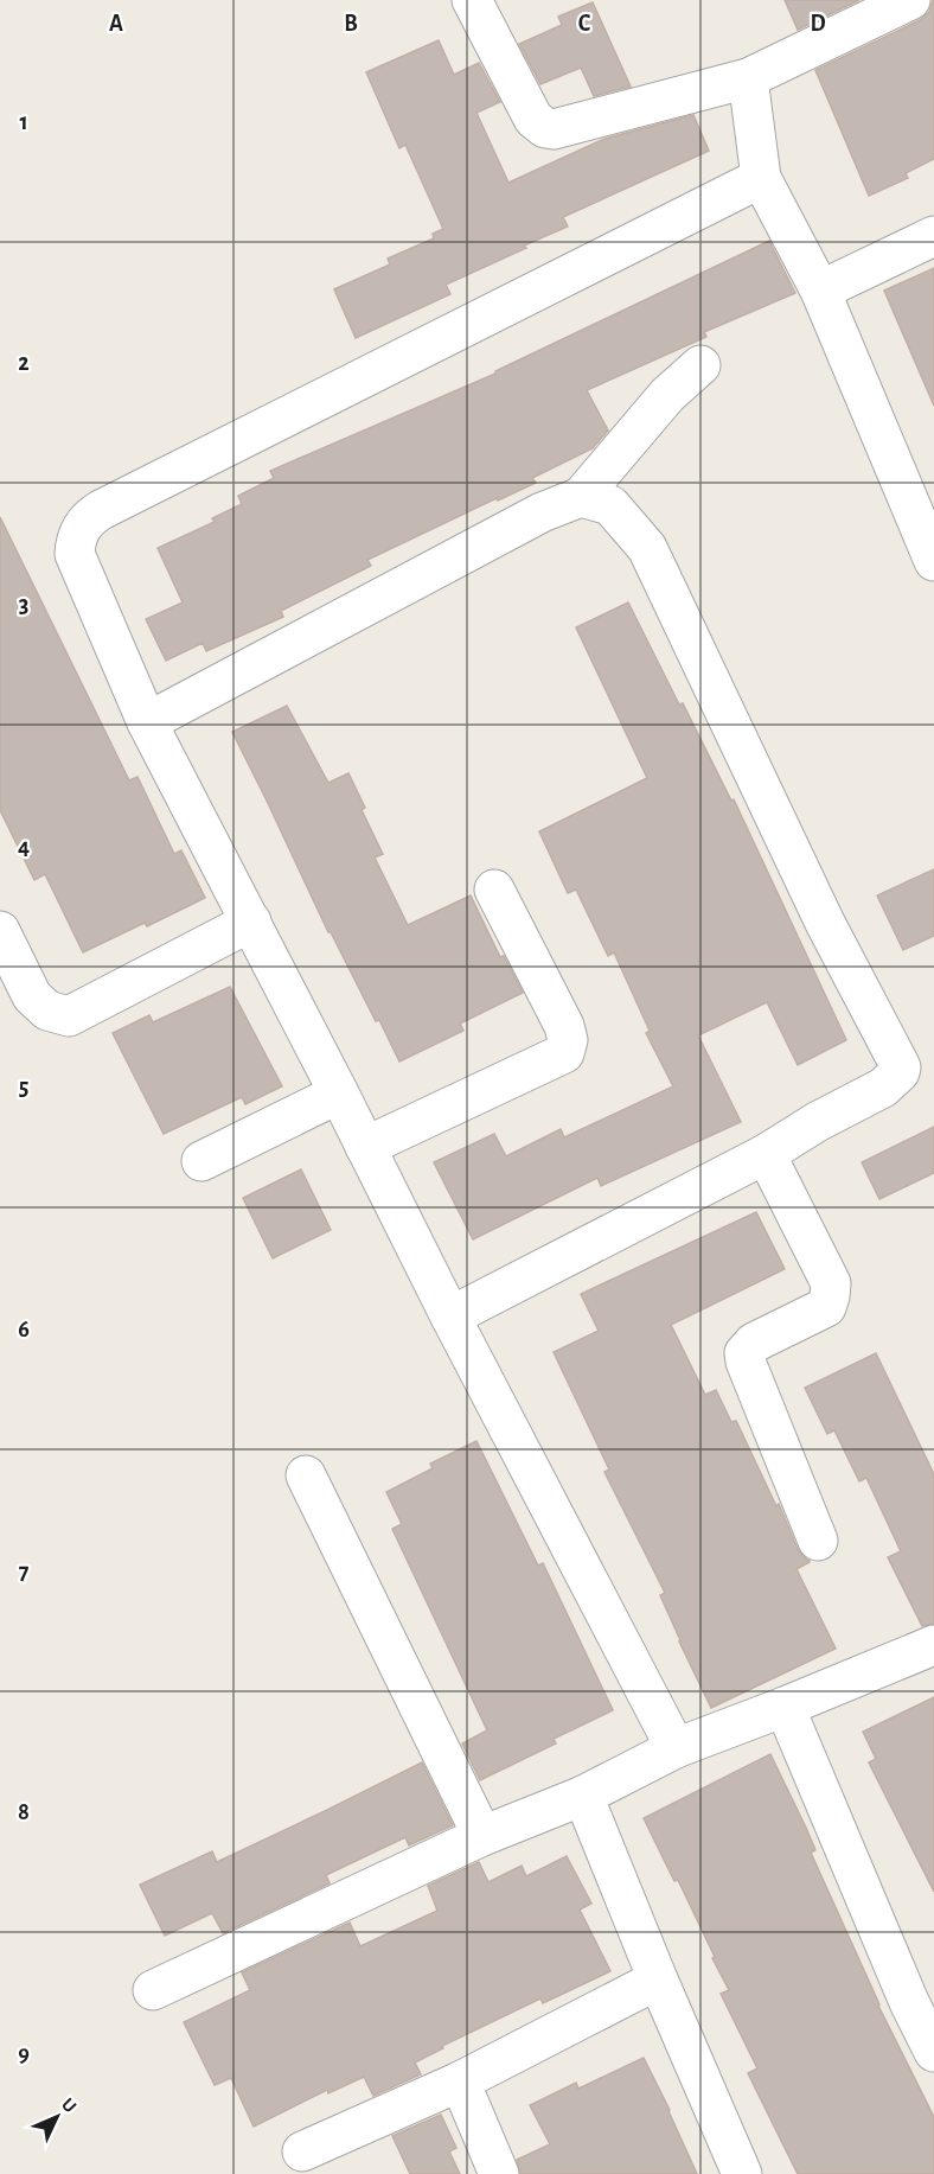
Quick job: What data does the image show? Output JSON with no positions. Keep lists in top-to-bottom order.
{
  "north": "top right",
  "grid": {
    "columns": [
      "A",
      "B",
      "C",
      "D"
    ],
    "rows": [
      "1",
      "2",
      "3",
      "4",
      "5",
      "6",
      "7",
      "8",
      "9"
    ]
  }
}
